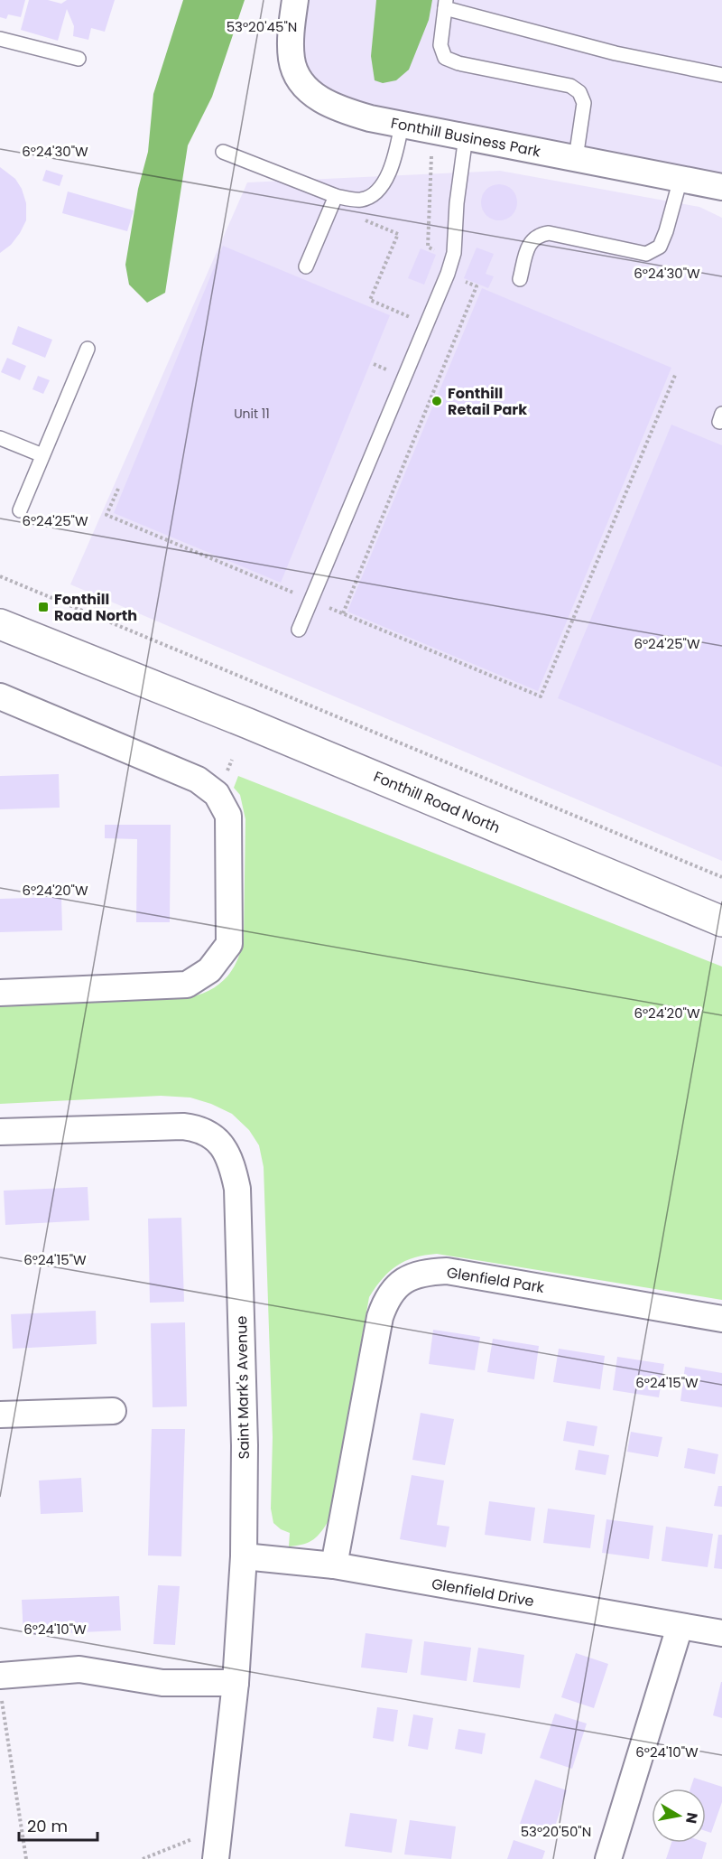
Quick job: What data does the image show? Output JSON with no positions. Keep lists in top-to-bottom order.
{
  "streets": {
    "main road": ["Fonthill Road North"],
    "street": [
      "Fonthill Business Park",
      "Glenfield Park",
      "Saint Mark's Avenue",
      "Glenfield Drive"
    ]
  },
  "crossings": [
    ["Glenfield Park", "Glenfield Drive"],
    ["Saint Mark's Avenue", "Glenfield Drive"]
  ],
  "places": {
    "other": ["Fonthill Retail Park"],
    "transit": ["Fonthill Road North"]
  },
  "house_numbers": ["Unit 11"],
  "scale_bar": "20 m",
  "north": "right",
  "coordinates": [
    "53°20'45\"N",
    "6°24'30\"W",
    "6°24'25\"W",
    "6°24'20\"W",
    "6°24'15\"W",
    "6°24'10\"W",
    "53°20'50\"N"
  ]
}
